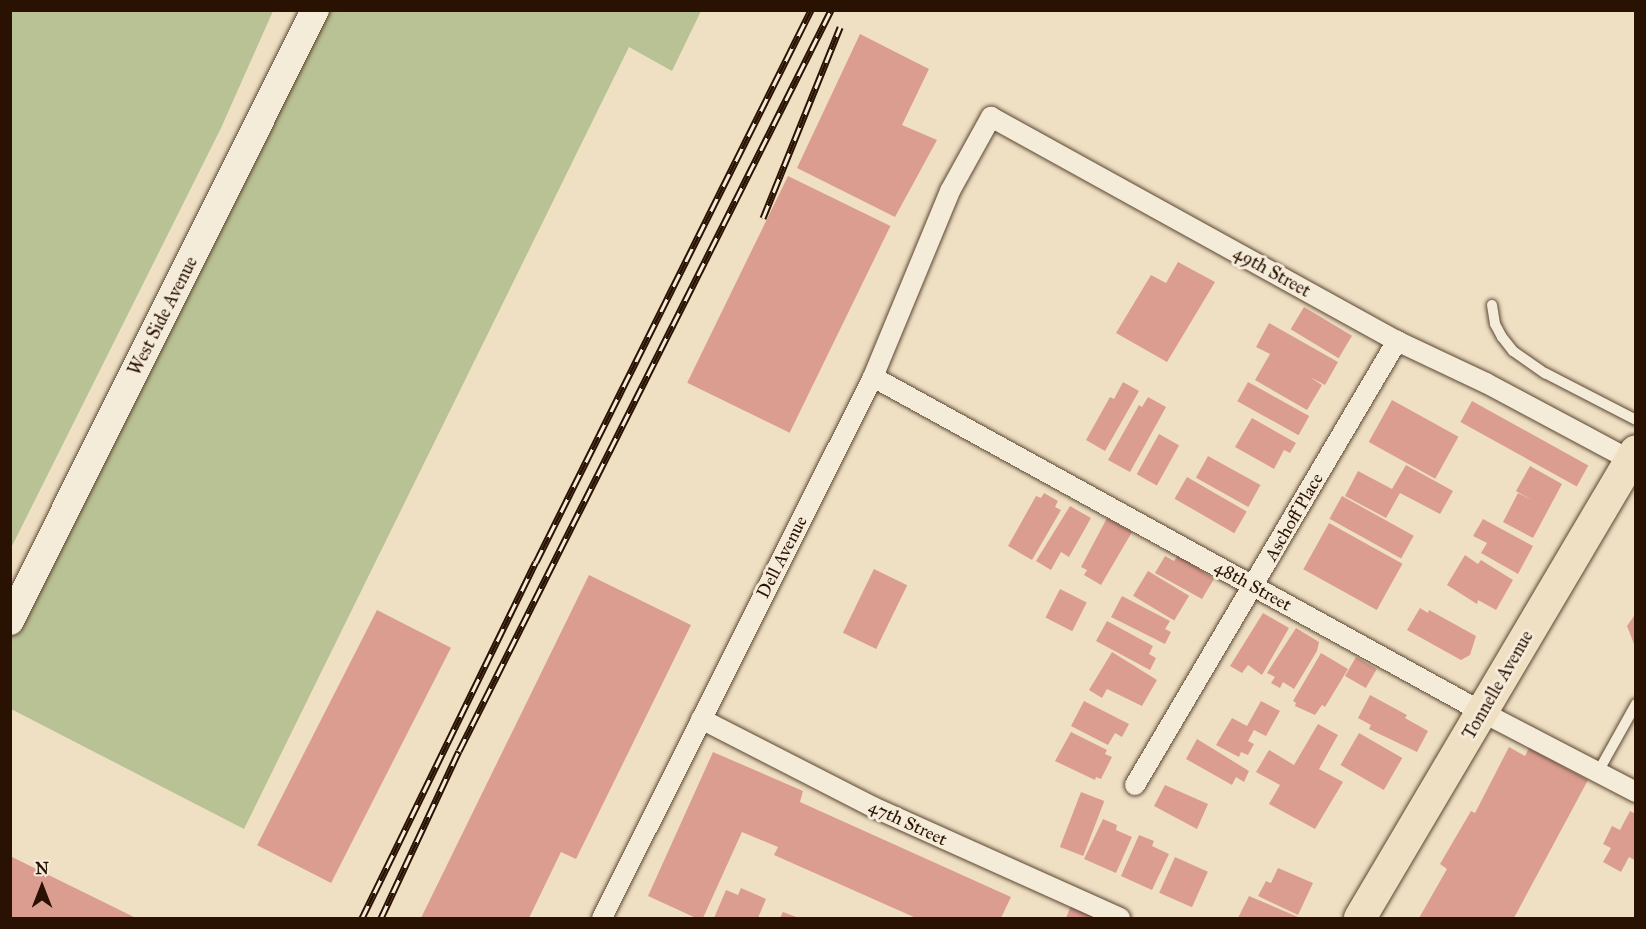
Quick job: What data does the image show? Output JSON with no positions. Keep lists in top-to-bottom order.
{
  "streets": {
    "main road": ["Tonnelle Avenue"],
    "street": [
      "49th Street",
      "West Side Avenue",
      "Aschoff Place",
      "Dell Avenue",
      "48th Street",
      "47th Street"
    ]
  },
  "crossings": [
    ["49th Street", "Aschoff Place"],
    ["49th Street", "Dell Avenue"],
    ["49th Street", "Tonnelle Avenue"],
    ["Aschoff Place", "48th Street"],
    ["Dell Avenue", "48th Street"],
    ["Dell Avenue", "47th Street"],
    ["48th Street", "Tonnelle Avenue"]
  ],
  "north": "top"
}
